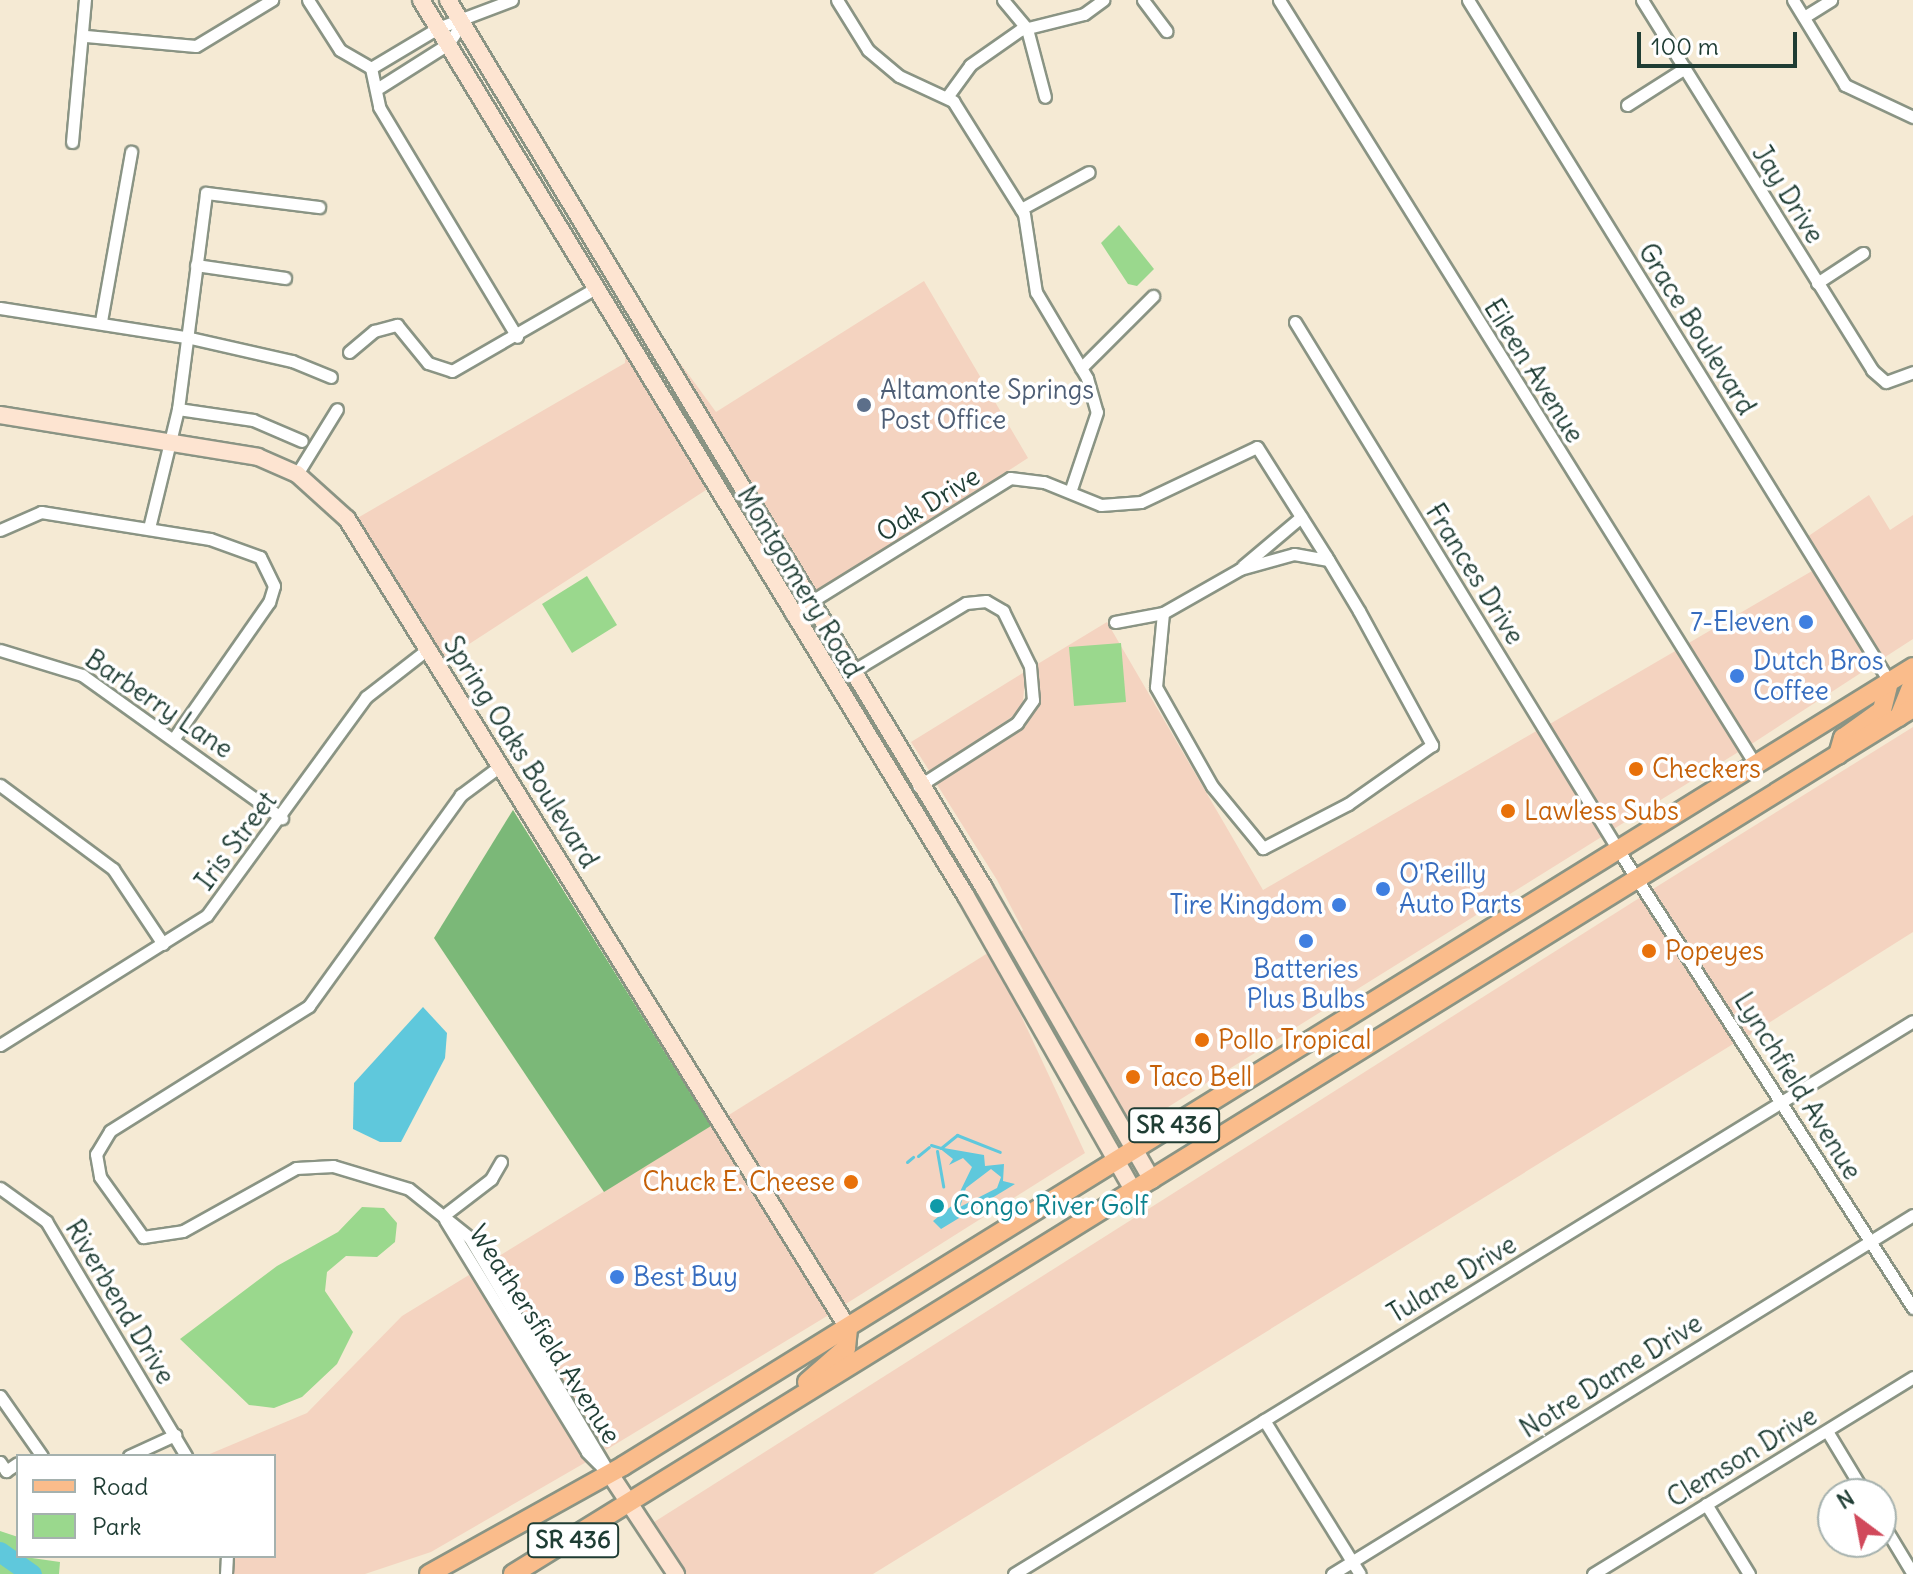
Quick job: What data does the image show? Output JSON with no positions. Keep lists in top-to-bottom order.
{
  "streets": {
    "main road": [
      "Montgomery Road",
      "Spring Oaks Boulevard",
      "SR 436",
      "Weathersfield Avenue"
    ],
    "street": [
      "Jay Drive",
      "Grace Boulevard",
      "Eileen Avenue",
      "Oak Drive",
      "Frances Drive",
      "Barberry Lane",
      "Iris Street",
      "Lynchfield Avenue",
      "Tulane Drive",
      "Riverbend Drive",
      "Notre Dame Drive",
      "Clemson Drive"
    ]
  },
  "crossings": [
    ["Grace Boulevard", "SR 436"],
    ["Eileen Avenue", "SR 436"],
    ["Oak Drive", "Montgomery Road"],
    ["Frances Drive", "Lynchfield Avenue"],
    ["Frances Drive", "SR 436"],
    ["Montgomery Road", "SR 436"],
    ["Barberry Lane", "Iris Street"],
    ["Spring Oaks Boulevard", "Iris Street"],
    ["Spring Oaks Boulevard", "SR 436"],
    ["Spring Oaks Boulevard", "Weathersfield Avenue"],
    ["Lynchfield Avenue", "SR 436"],
    ["Lynchfield Avenue", "Tulane Drive"],
    ["Lynchfield Avenue", "Notre Dame Drive"],
    ["SR 436", "Weathersfield Avenue"]
  ],
  "places": [
    "Altamonte Springs Post Office",
    "7-Eleven",
    "Dutch Bros Coffee",
    "Checkers",
    "Lawless Subs",
    "O'Reilly Auto Parts",
    "Tire Kingdom",
    "Batteries Plus Bulbs",
    "Popeyes",
    "Pollo Tropical",
    "Taco Bell",
    "Chuck E. Cheese",
    "Congo River Golf",
    "Best Buy"
  ],
  "legend": ["Road", "Park"],
  "scale_bar": "100 m",
  "north": "top left"
}
